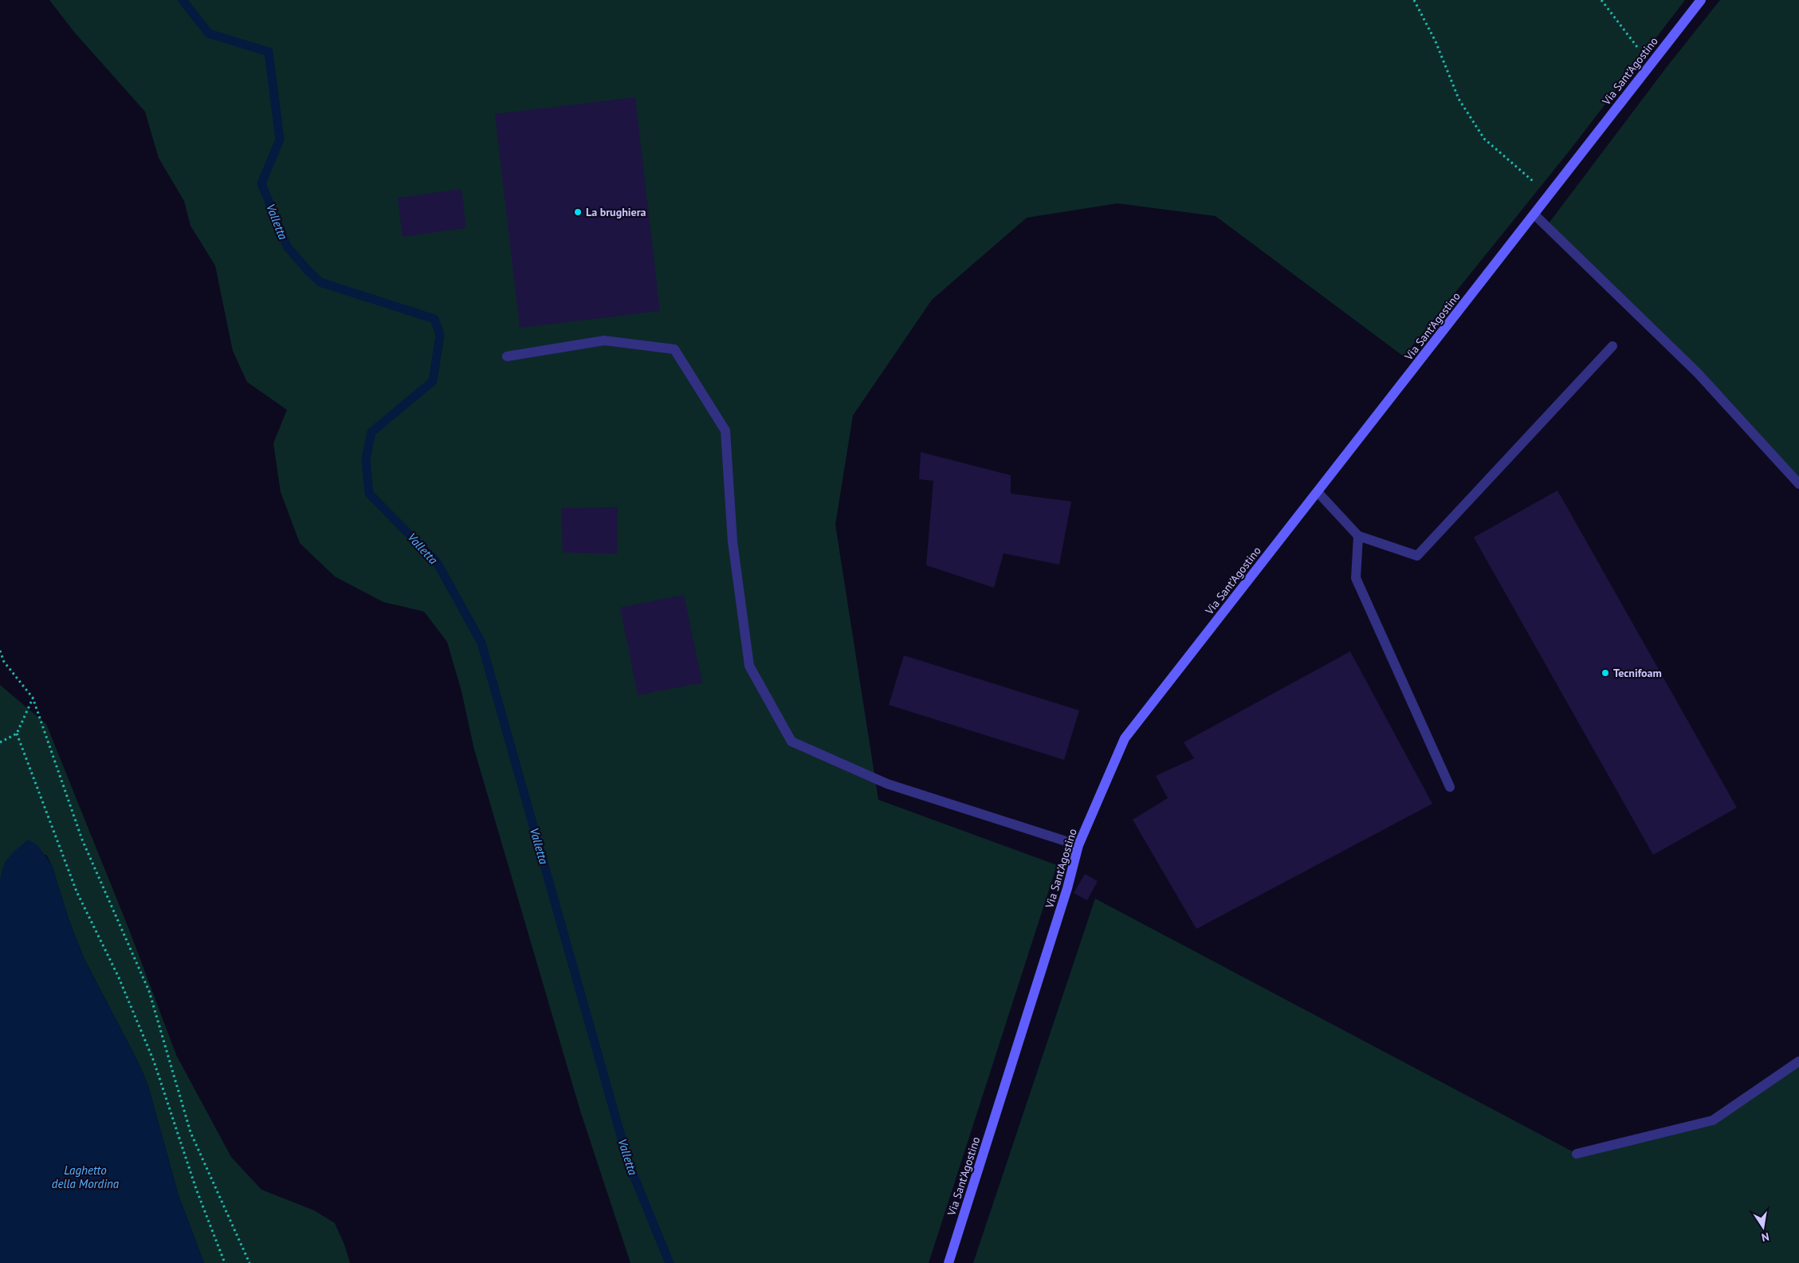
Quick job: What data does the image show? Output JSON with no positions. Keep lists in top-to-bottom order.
{
  "streets": {
    "street": ["Via Sant'Agostino"]
  },
  "water": ["Valletta", "Laghetto della Mordina"],
  "places": ["La brughiera", "Tecnifoam"],
  "north": "bottom"
}
